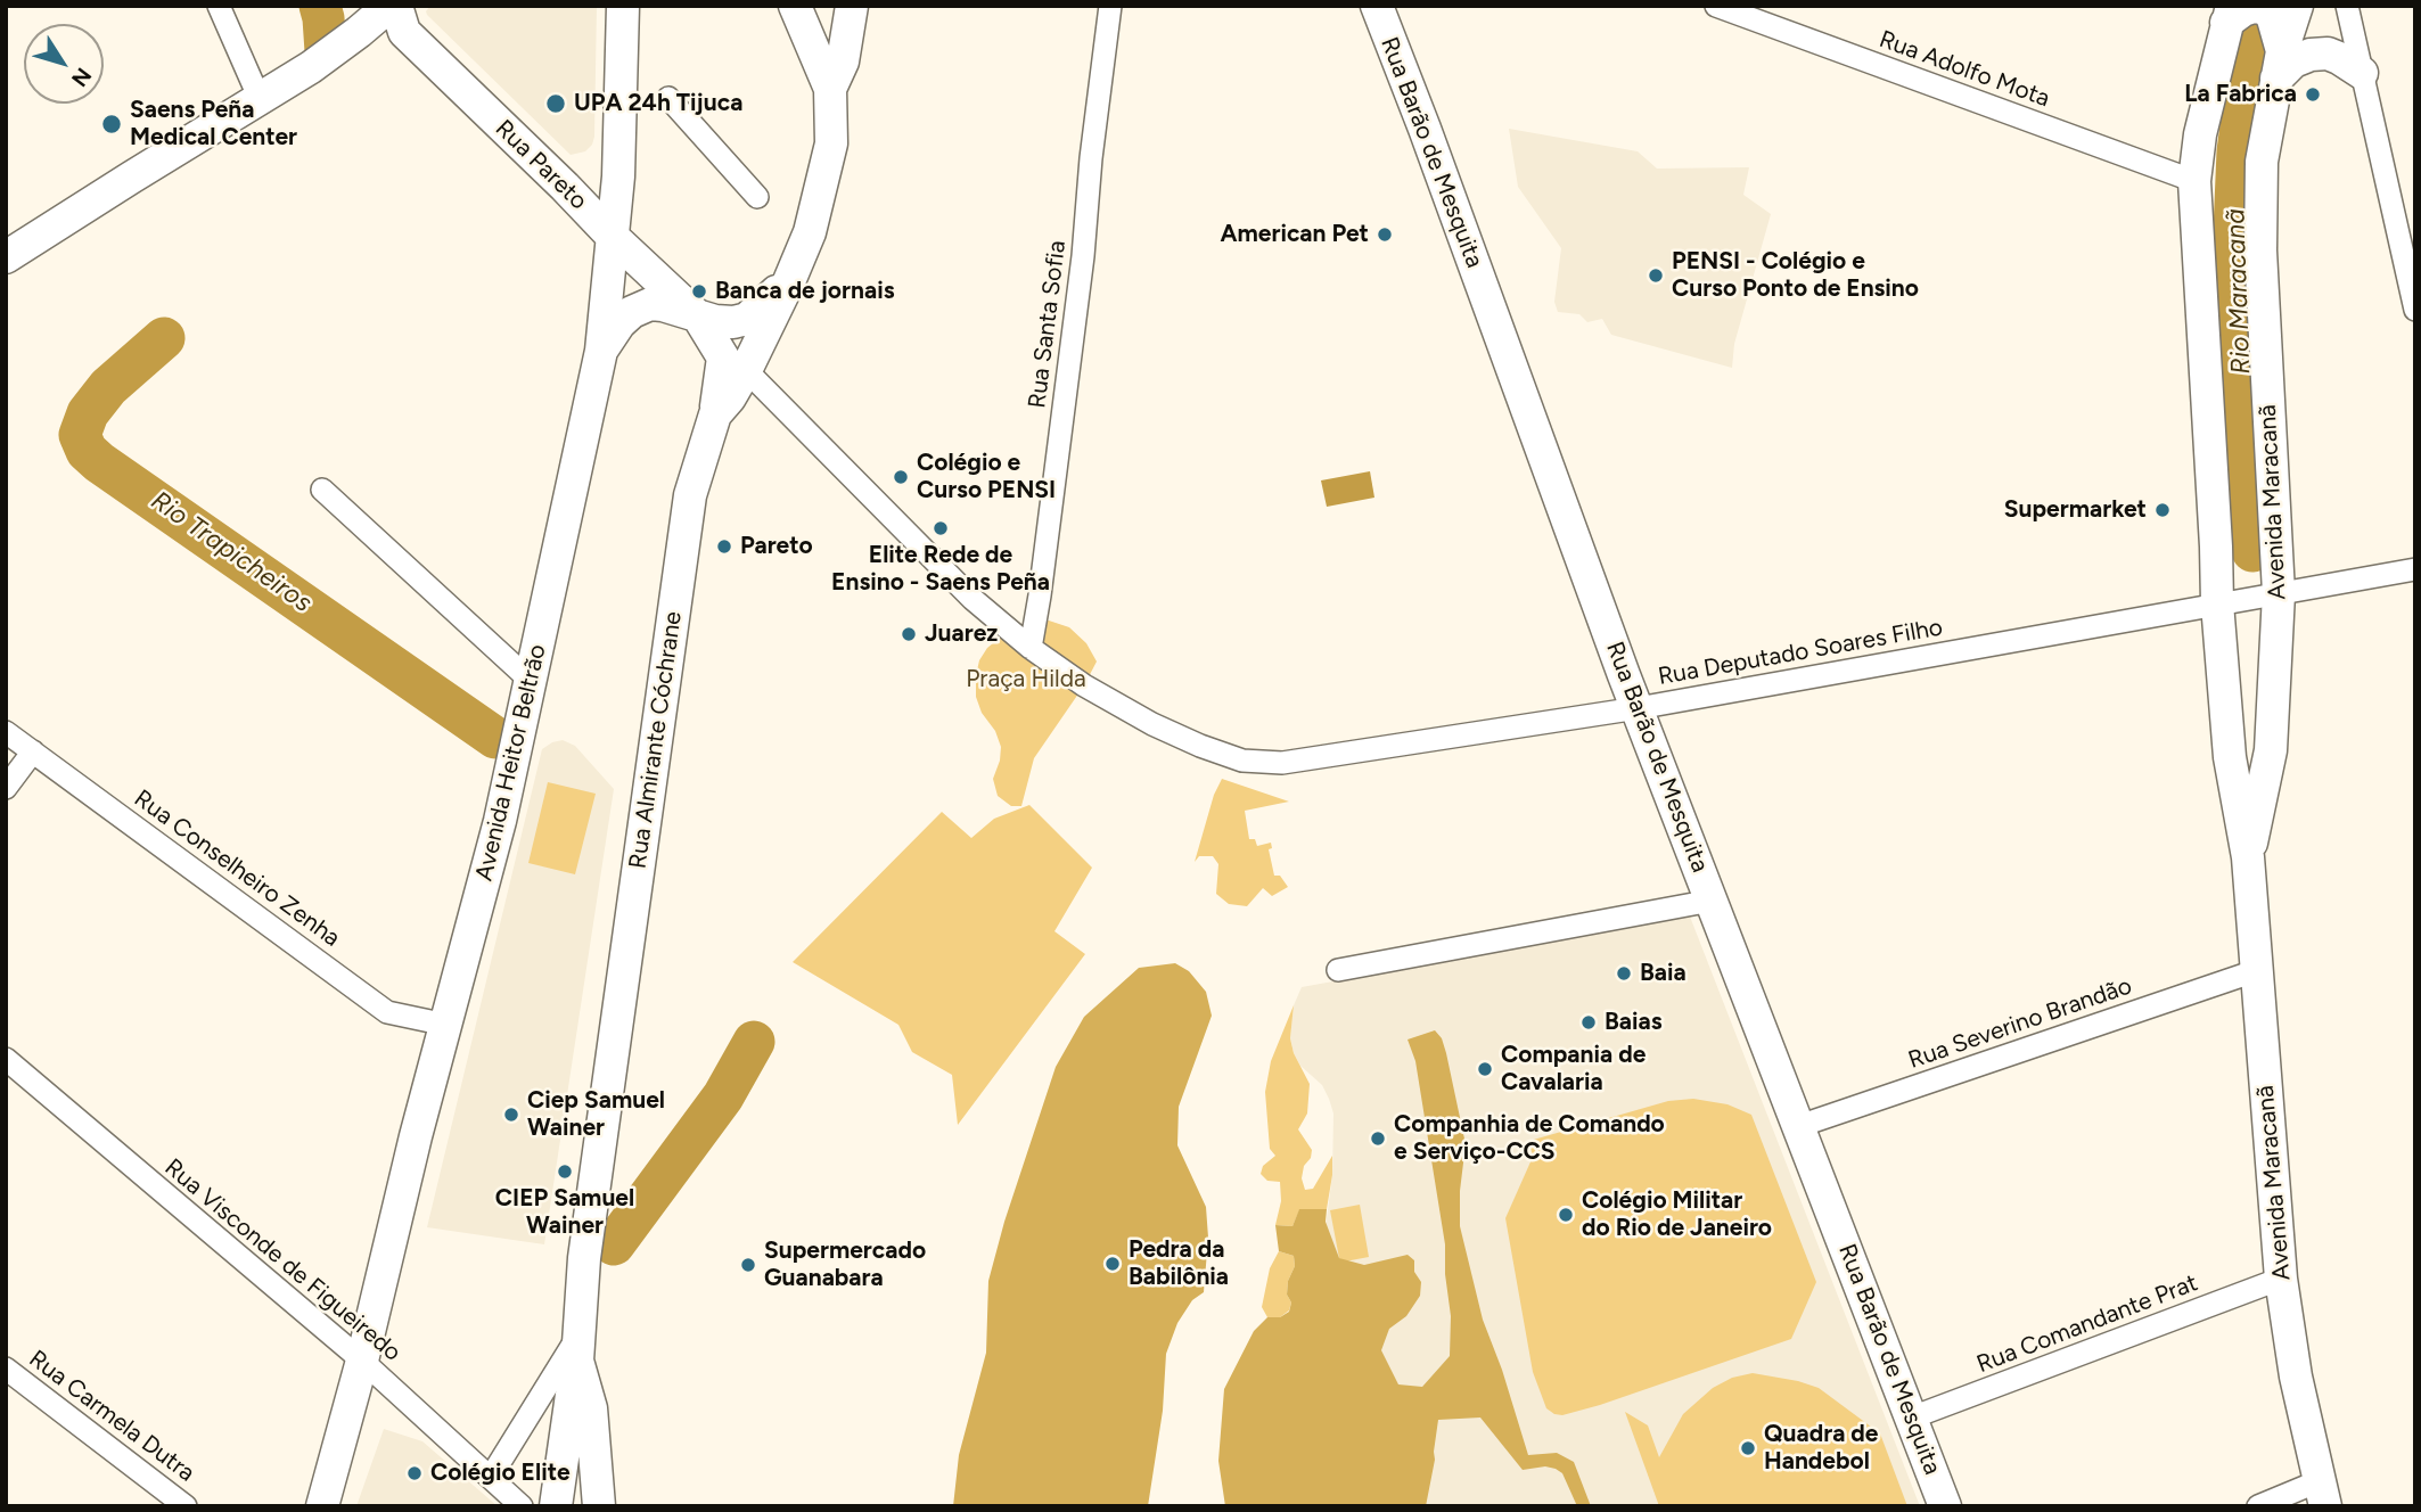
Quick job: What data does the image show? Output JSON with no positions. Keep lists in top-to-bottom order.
{
  "streets": {
    "main road": [
      "Rua Barão de Mesquita",
      "Rua Pareto",
      "Avenida Maracanã",
      "Rua Almirante Cóchrane",
      "Avenida Heitor Beltrão"
    ],
    "street": [
      "Rua Adolfo Mota",
      "Rua Santa Sofia",
      "Rua Deputado Soares Filho",
      "Rua Conselheiro Zenha",
      "Rua Severino Brandão",
      "Rua Visconde de Figueiredo",
      "Rua Comandante Prat",
      "Rua Carmela Dutra"
    ]
  },
  "crossings": [
    ["Rua Adolfo Mota", "Avenida Maracanã"],
    ["Rua Barão de Mesquita", "Rua Deputado Soares Filho"],
    ["Rua Barão de Mesquita", "Rua Severino Brandão"],
    ["Rua Barão de Mesquita", "Rua Comandante Prat"],
    ["Rua Pareto", "Rua Almirante Cóchrane"],
    ["Rua Pareto", "Avenida Heitor Beltrão"],
    ["Rua Santa Sofia", "Rua Deputado Soares Filho"],
    ["Avenida Maracanã", "Rua Deputado Soares Filho"],
    ["Avenida Maracanã", "Rua Severino Brandão"],
    ["Avenida Maracanã", "Rua Comandante Prat"],
    ["Avenida Heitor Beltrão", "Rua Conselheiro Zenha"],
    ["Avenida Heitor Beltrão", "Rua Visconde de Figueiredo"]
  ],
  "water": ["Rio Maracanã", "Rio Trapicheiros"],
  "parks": ["Praça Hilda"],
  "places": [
    "La Fabrica",
    "UPA 24h Tijuca",
    "Saens Peña Medical Center",
    "American Pet",
    "PENSI - Colégio e Curso Ponto de Ensino",
    "Banca de jornais",
    "Colégio e Curso PENSI",
    "Supermarket",
    "Elite Rede de Ensino - Saens Peña",
    "Pareto",
    "Juarez",
    "Baia",
    "Baias",
    "Compania de Cavalaria",
    "Ciep Samuel Wainer",
    "Companhia de Comando e Serviço-CCS",
    "CIEP Samuel Wainer",
    "Colégio Militar do Rio de Janeiro",
    "Pedra da Babilônia",
    "Supermercado Guanabara",
    "Quadra de Handebol",
    "Colégio Elite"
  ],
  "north": "bottom right"
}
